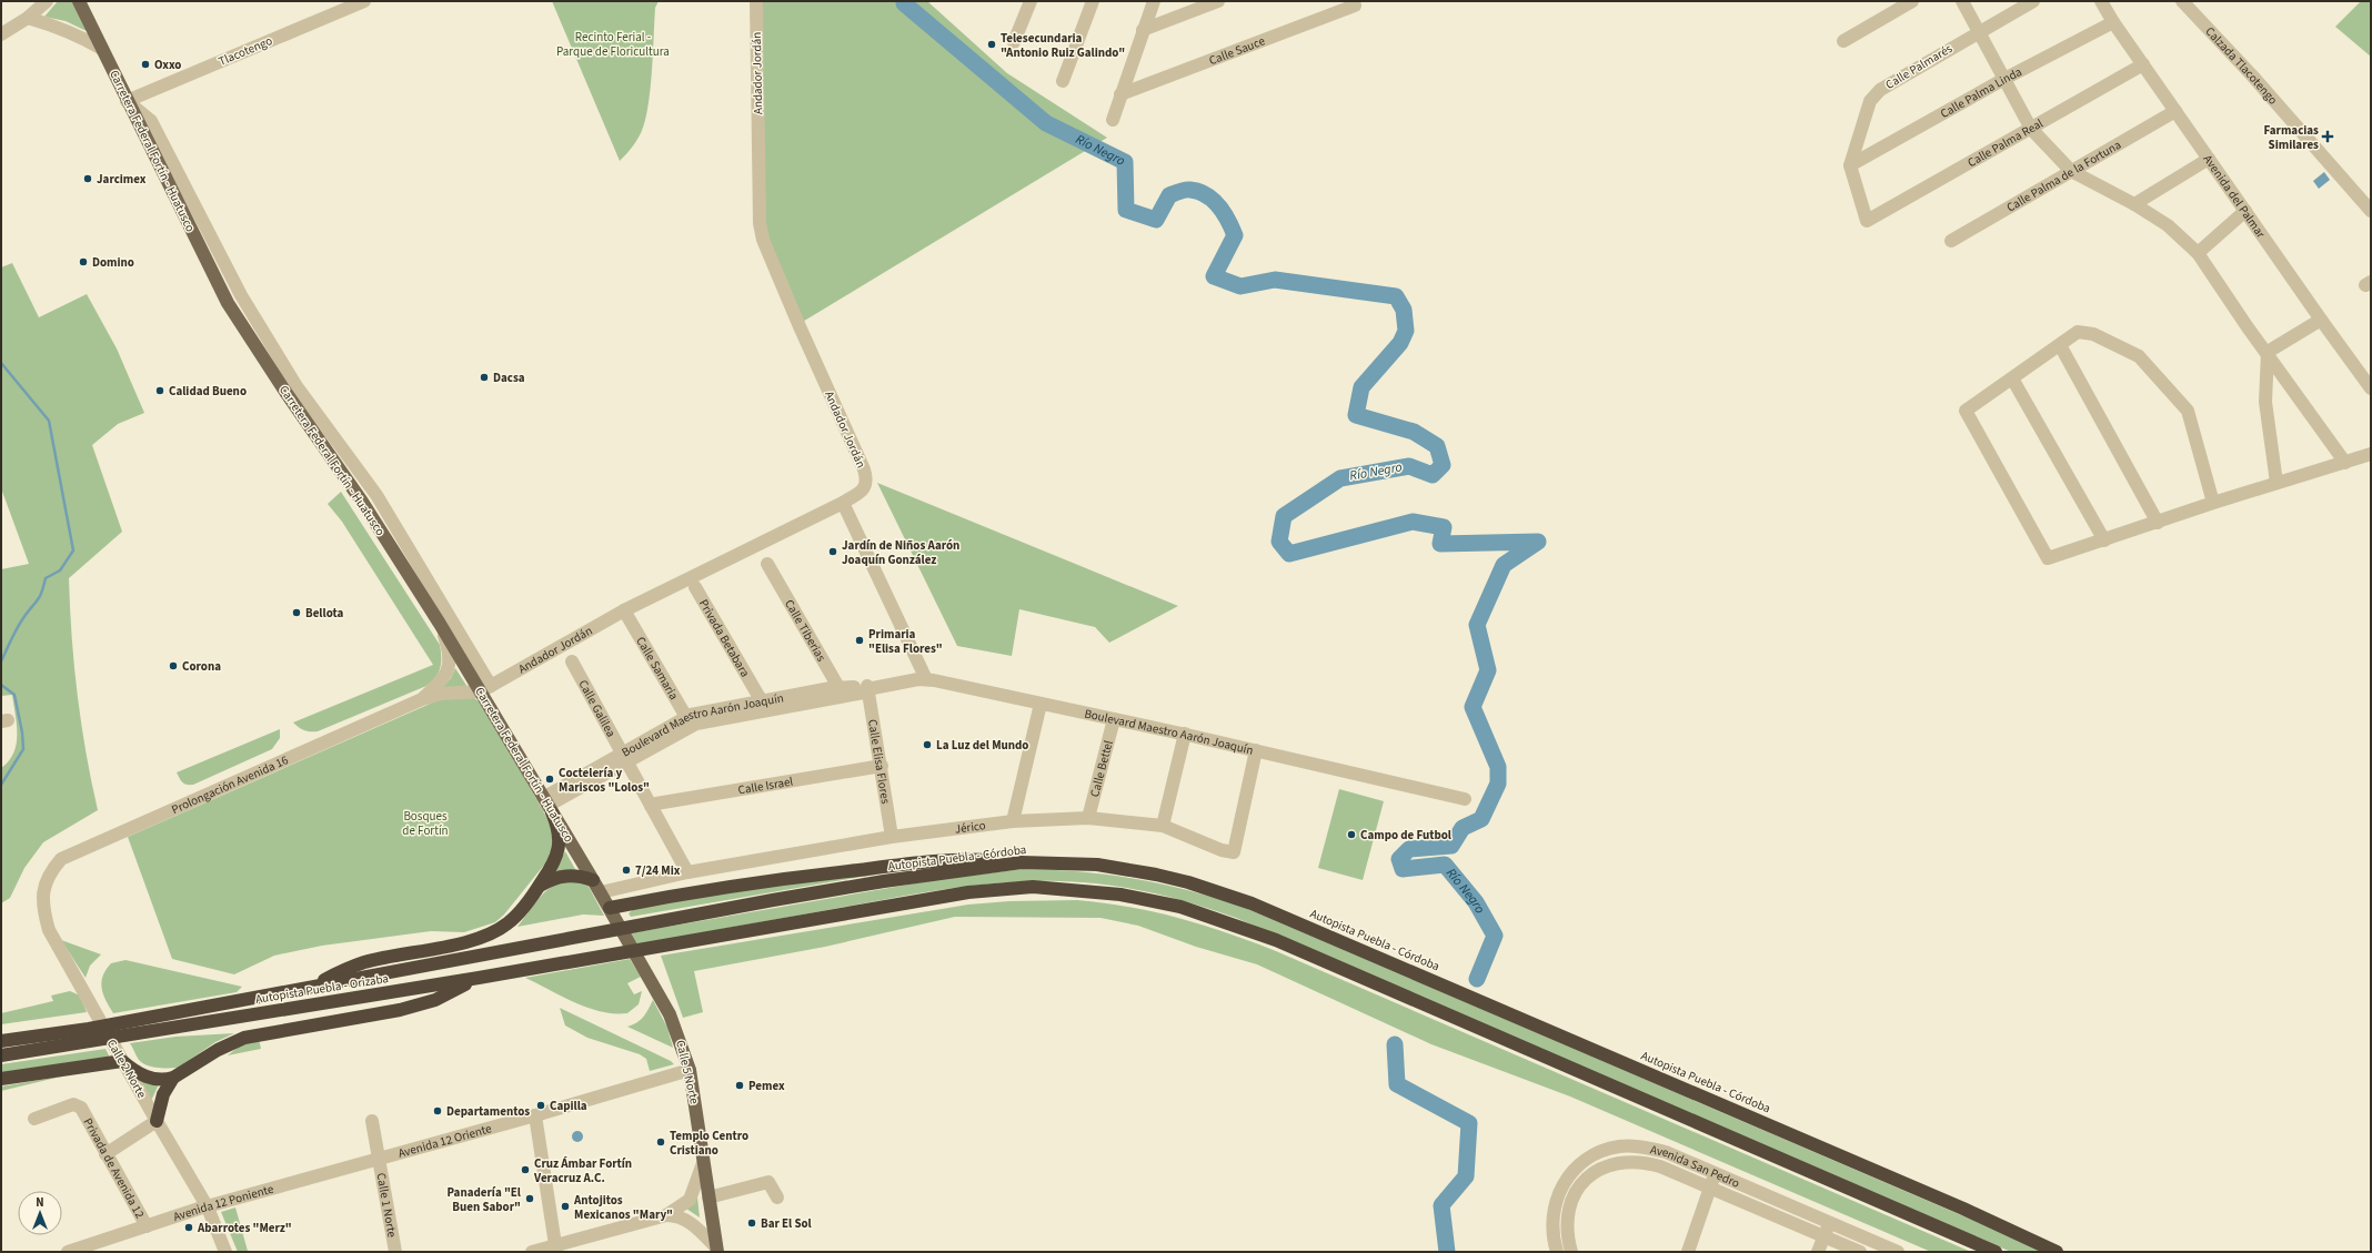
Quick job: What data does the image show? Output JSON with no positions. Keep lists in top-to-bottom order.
{
  "streets": {
    "highway": ["Autopista Puebla - Córdoba", "Autopista Puebla - Orizaba"],
    "main road": ["Carretera Federal Fortín - Huatusco", "Calle 5 Norte"],
    "street": [
      "Calle Sauce",
      "Tlacotengo",
      "Calzada Tlacotengo",
      "Calle Palmarés",
      "Andador Jordán",
      "Calle Palma Linda",
      "Calle Palma Real",
      "Calle Palma de la Fortuna",
      "Avenida del Palmar",
      "Calle Tiberias",
      "Privada Betabara",
      "Calle Samaria",
      "Calle Galilea",
      "Boulevard Maestro Aarón Joaquín",
      "Calle Elisa Flores",
      "Calle Bettel",
      "Prolongación Avenida 16",
      "Calle Israel",
      "Jérico",
      "Calle 2 Norte",
      "Avenida 12 Oriente",
      "Avenida San Pedro",
      "Privada de Avenida 12",
      "Avenida 12 Poniente",
      "Calle 1 Norte"
    ]
  },
  "crossings": [
    ["Tlacotengo", "Carretera Federal Fortín - Huatusco"],
    ["Calle Palmarés", "Calle Palma Linda"],
    ["Calle Palmarés", "Calle Palma Real"],
    ["Andador Jordán", "Carretera Federal Fortín - Huatusco"],
    ["Andador Jordán", "Calle Samaria"],
    ["Calle Palma Linda", "Calle Palma Real"],
    ["Calle Palma Linda", "Avenida del Palmar"],
    ["Calle Palma Real", "Avenida del Palmar"],
    ["Carretera Federal Fortín - Huatusco", "Boulevard Maestro Aarón Joaquín"],
    ["Carretera Federal Fortín - Huatusco", "Jérico"],
    ["Carretera Federal Fortín - Huatusco", "Calle 5 Norte"],
    ["Calle Palma de la Fortuna", "Avenida del Palmar"],
    ["Calle Tiberias", "Boulevard Maestro Aarón Joaquín"],
    ["Privada Betabara", "Boulevard Maestro Aarón Joaquín"],
    ["Calle Samaria", "Boulevard Maestro Aarón Joaquín"],
    ["Calle Galilea", "Boulevard Maestro Aarón Joaquín"],
    ["Calle Galilea", "Calle Israel"],
    ["Calle Galilea", "Jérico"],
    ["Boulevard Maestro Aarón Joaquín", "Calle Elisa Flores"],
    ["Boulevard Maestro Aarón Joaquín", "Calle Bettel"],
    ["Boulevard Maestro Aarón Joaquín", "Jérico"],
    ["Calle Elisa Flores", "Calle Israel"],
    ["Calle Elisa Flores", "Jérico"],
    ["Calle Bettel", "Jérico"],
    ["Prolongación Avenida 16", "Calle 2 Norte"],
    ["Autopista Puebla - Córdoba", "Autopista Puebla - Orizaba"],
    ["Calle 2 Norte", "Avenida 12 Poniente"],
    ["Calle 5 Norte", "Avenida 12 Oriente"],
    ["Avenida 12 Oriente", "Avenida 12 Poniente"],
    ["Avenida 12 Oriente", "Calle 1 Norte"],
    ["Privada de Avenida 12", "Avenida 12 Poniente"],
    ["Avenida 12 Poniente", "Calle 1 Norte"]
  ],
  "water": ["Río Negro"],
  "parks": ["Recinto Ferial - Parque de Floricultura", "Bosques de Fortín"],
  "places": {
    "other": [
      "Telesecundaria \"Antonio Ruiz Galindo\"",
      "Oxxo",
      "Jarcimex",
      "Domino",
      "Dacsa",
      "Calidad Bueno",
      "Jardín de Niños Aarón Joaquín González",
      "Bellota",
      "Primaria \"Elisa Flores\"",
      "Corona",
      "La Luz del Mundo",
      "Coctelería y Mariscos \"Lolos\"",
      "Campo de Futbol",
      "7/24 Mix",
      "Pemex",
      "Capilla",
      "Departamentos",
      "Templo Centro Cristiano",
      "Cruz Ámbar Fortín Veracruz A.C.",
      "Panadería \"El Buen Sabor\"",
      "Antojitos Mexicanos \"Mary\"",
      "Bar El Sol",
      "Abarrotes \"Merz\""
    ],
    "health": ["Farmacias Similares"]
  },
  "north": "top"
}
